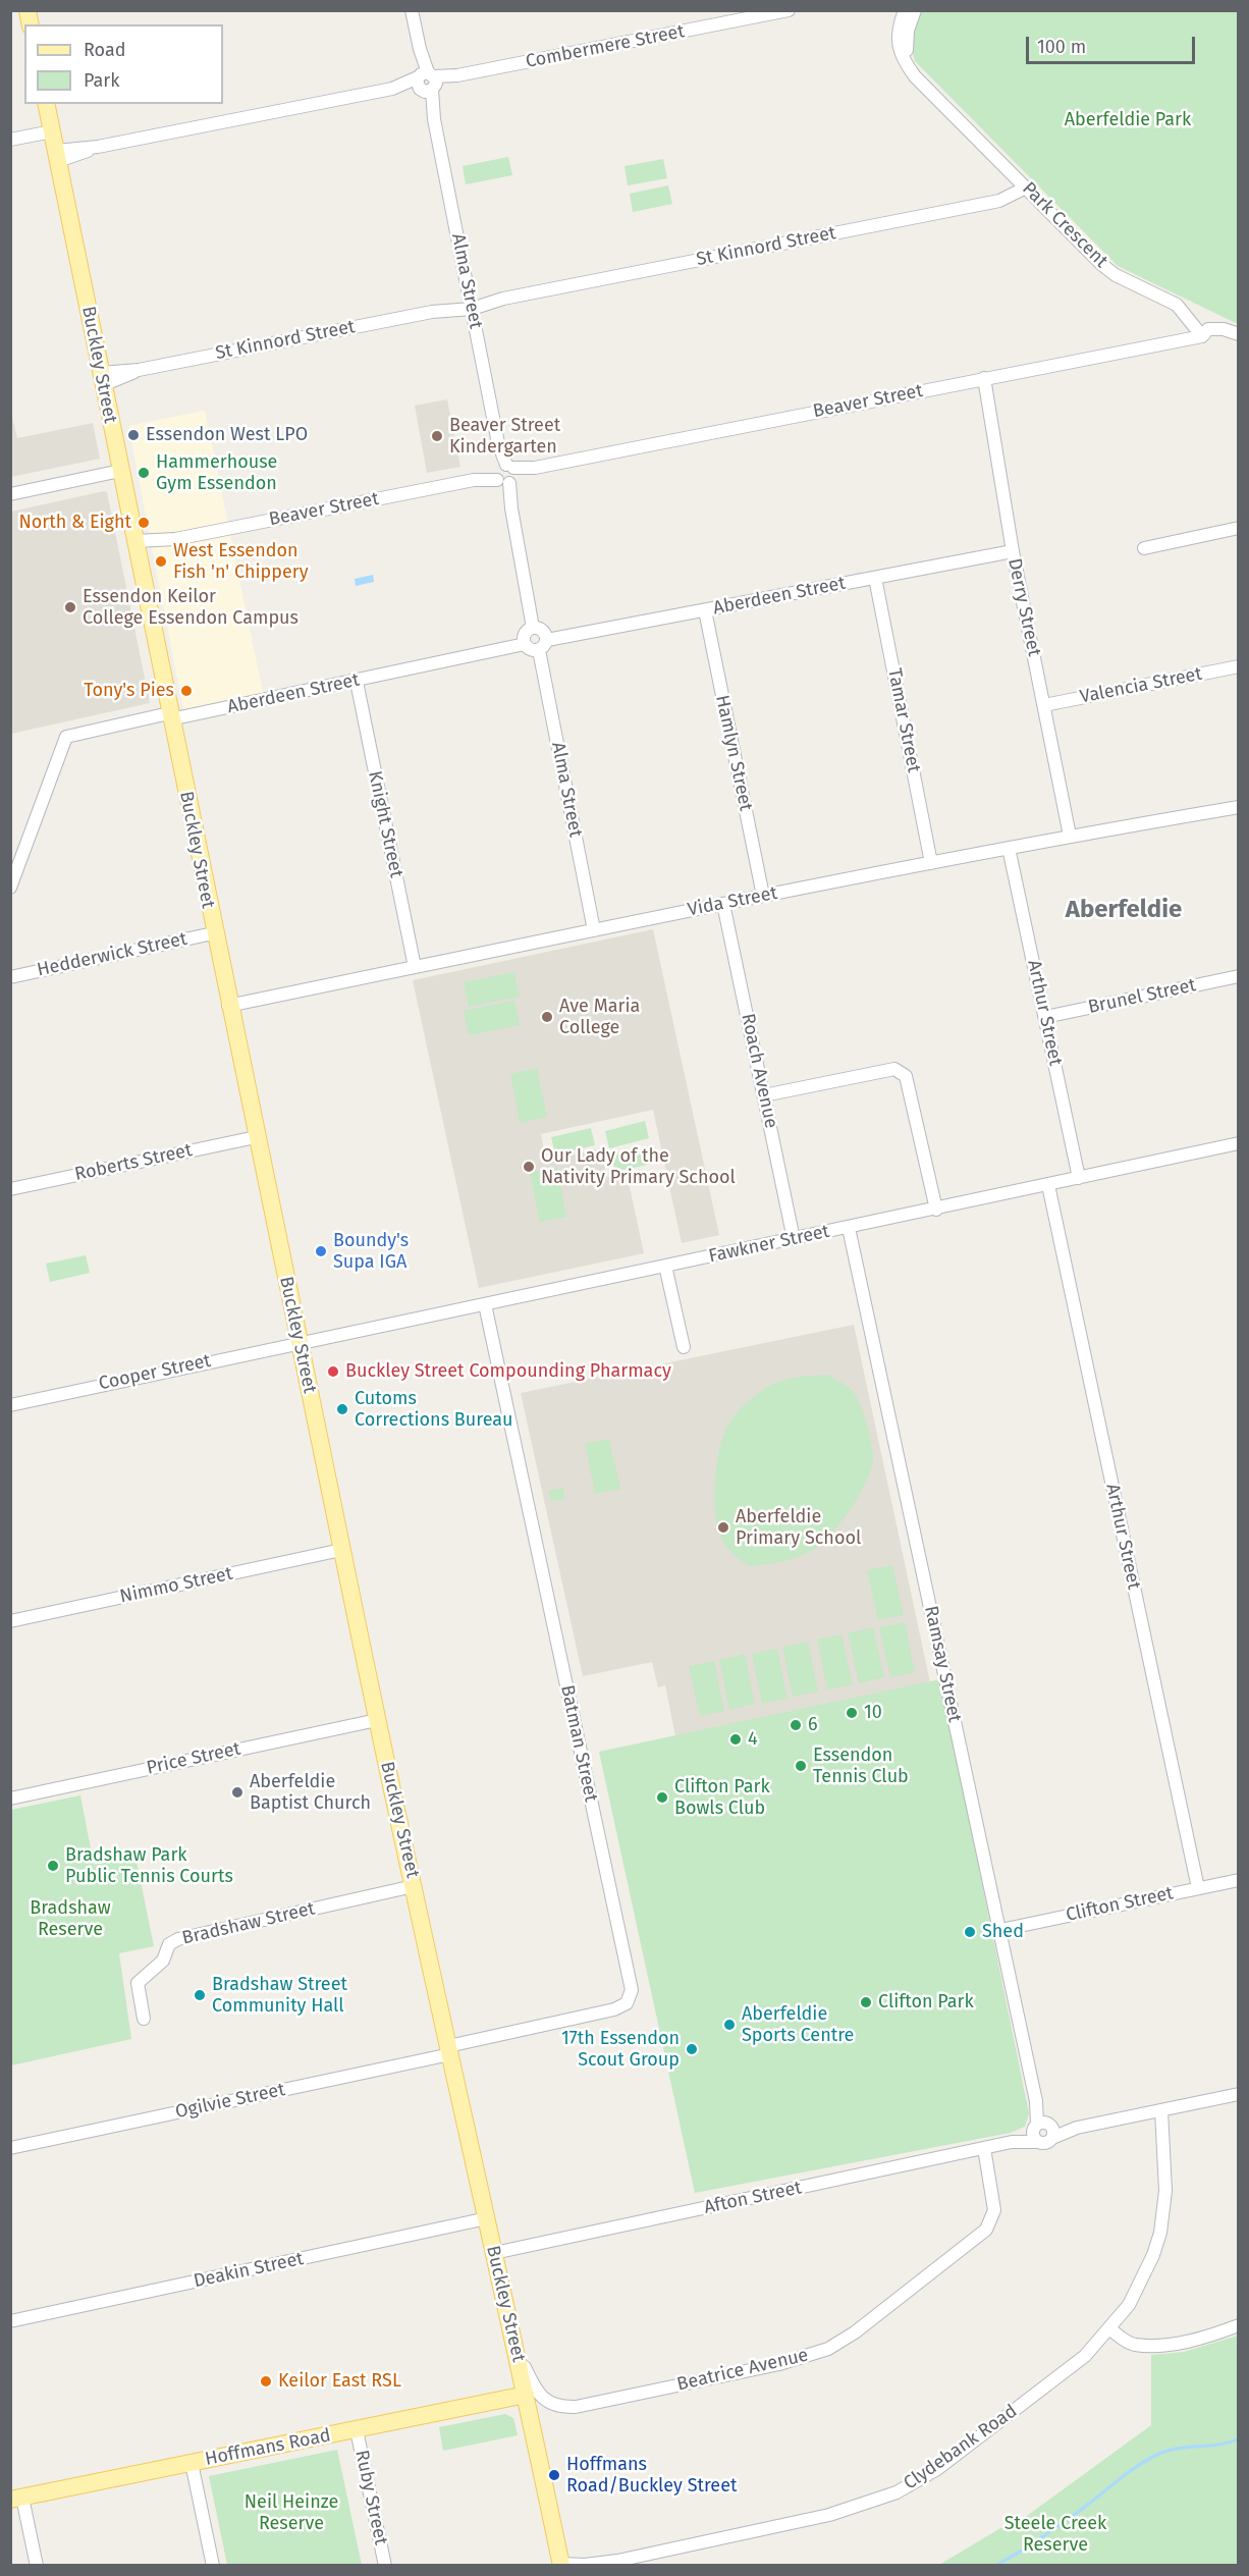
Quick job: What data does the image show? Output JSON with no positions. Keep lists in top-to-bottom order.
{
  "streets": {
    "main road": ["Buckley Street", "Hoffmans Road"],
    "street": [
      "Combermere Street",
      "Park Crescent",
      "St Kinnord Street",
      "Alma Street",
      "Beaver Street",
      "Aberdeen Street",
      "Derry Street",
      "Valencia Street",
      "Tamar Street",
      "Hamlyn Street",
      "Knight Street",
      "Vida Street",
      "Hedderwick Street",
      "Brunel Street",
      "Arthur Street",
      "Roach Avenue",
      "Roberts Street",
      "Fawkner Street",
      "Cooper Street",
      "Nimmo Street",
      "Ramsay Street",
      "Batman Street",
      "Price Street",
      "Clifton Street",
      "Bradshaw Street",
      "Ogilvie Street",
      "Afton Street",
      "Deakin Street",
      "Beatrice Avenue",
      "Clydebank Road",
      "Ruby Street"
    ]
  },
  "crossings": [
    ["Combermere Street", "Alma Street"],
    ["Combermere Street", "Buckley Street"],
    ["Park Crescent", "St Kinnord Street"],
    ["Park Crescent", "Beaver Street"],
    ["St Kinnord Street", "Alma Street"],
    ["St Kinnord Street", "Buckley Street"],
    ["Alma Street", "Beaver Street"],
    ["Alma Street", "Aberdeen Street"],
    ["Alma Street", "Vida Street"],
    ["Buckley Street", "Beaver Street"],
    ["Buckley Street", "Aberdeen Street"],
    ["Buckley Street", "Vida Street"],
    ["Buckley Street", "Hedderwick Street"],
    ["Buckley Street", "Roberts Street"],
    ["Buckley Street", "Fawkner Street"],
    ["Buckley Street", "Cooper Street"],
    ["Buckley Street", "Nimmo Street"],
    ["Buckley Street", "Batman Street"],
    ["Buckley Street", "Price Street"],
    ["Buckley Street", "Bradshaw Street"],
    ["Buckley Street", "Ogilvie Street"],
    ["Buckley Street", "Afton Street"],
    ["Buckley Street", "Deakin Street"],
    ["Buckley Street", "Beatrice Avenue"],
    ["Buckley Street", "Hoffmans Road"],
    ["Buckley Street", "Clydebank Road"],
    ["Beaver Street", "Derry Street"],
    ["Aberdeen Street", "Derry Street"],
    ["Aberdeen Street", "Tamar Street"],
    ["Aberdeen Street", "Hamlyn Street"],
    ["Aberdeen Street", "Knight Street"],
    ["Derry Street", "Valencia Street"],
    ["Derry Street", "Vida Street"],
    ["Tamar Street", "Vida Street"],
    ["Hamlyn Street", "Vida Street"],
    ["Knight Street", "Vida Street"],
    ["Vida Street", "Arthur Street"],
    ["Vida Street", "Roach Avenue"],
    ["Brunel Street", "Arthur Street"],
    ["Arthur Street", "Fawkner Street"],
    ["Arthur Street", "Clifton Street"],
    ["Roach Avenue", "Fawkner Street"],
    ["Fawkner Street", "Cooper Street"],
    ["Fawkner Street", "Ramsay Street"],
    ["Fawkner Street", "Batman Street"],
    ["Ramsay Street", "Clifton Street"],
    ["Ramsay Street", "Afton Street"],
    ["Batman Street", "Ogilvie Street"],
    ["Afton Street", "Beatrice Avenue"],
    ["Hoffmans Road", "Ruby Street"]
  ],
  "districts": ["Aberfeldie"],
  "parks": [
    "Aberfeldie Park",
    "Bradshaw Reserve",
    "Neil Heinze Reserve",
    "Steele Creek Reserve"
  ],
  "places": [
    "Essendon West LPO",
    "Beaver Street Kindergarten",
    "Hammerhouse Gym Essendon",
    "North & Eight",
    "West Essendon Fish 'n' Chippery",
    "Essendon Keilor College Essendon Campus",
    "Tony's Pies",
    "Ave Maria College",
    "Our Lady of the Nativity Primary School",
    "Boundy's Supa IGA",
    "Buckley Street Compounding Pharmacy",
    "Cutoms Corrections Bureau",
    "Aberfeldie Primary School",
    "10",
    "6",
    "4",
    "Essendon Tennis Club",
    "Aberfeldie Baptist Church",
    "Clifton Park Bowls Club",
    "Bradshaw Park Public Tennis Courts",
    "Shed",
    "Bradshaw Street Community Hall",
    "Clifton Park",
    "Aberfeldie Sports Centre",
    "17th Essendon Scout Group",
    "Keilor East RSL",
    "Hoffmans Road/Buckley Street"
  ],
  "legend": ["Road", "Park"],
  "scale_bar": "100 m"
}
